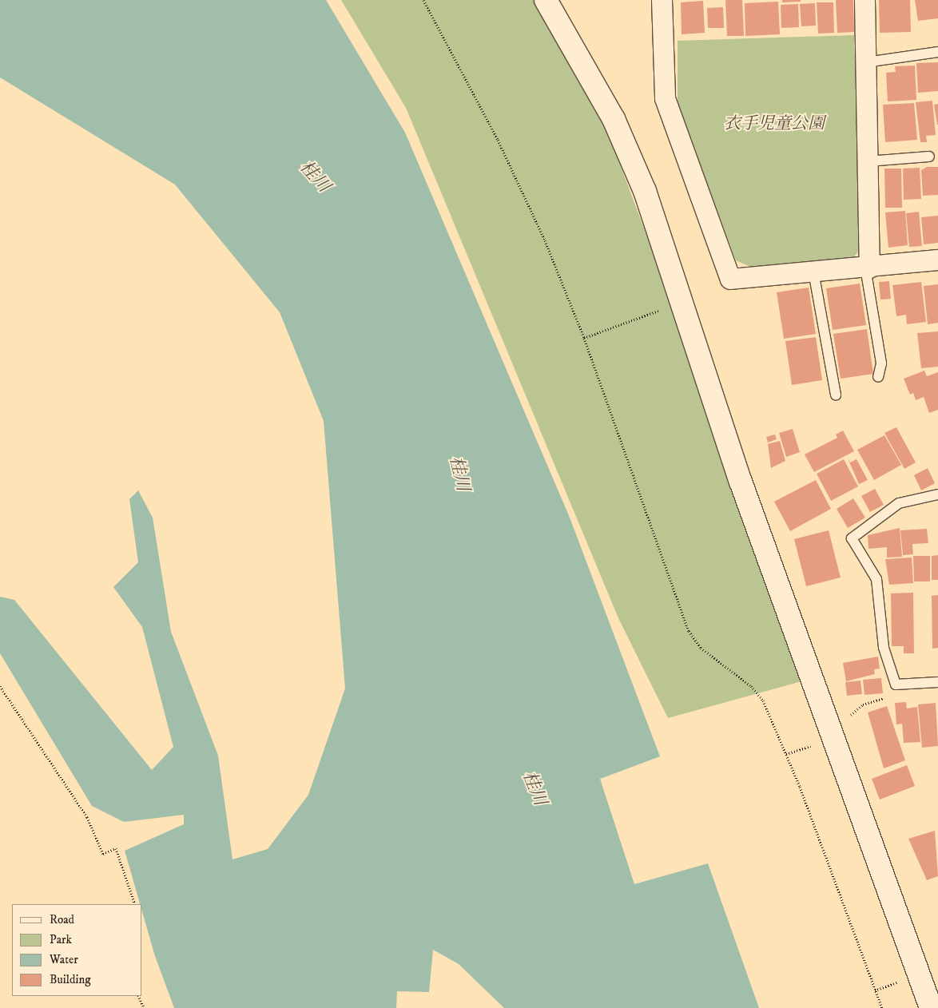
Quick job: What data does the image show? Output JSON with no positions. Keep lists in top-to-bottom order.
{
  "water": ["桂川"],
  "parks": ["衣手児童公園"],
  "legend": [
    "Road",
    "Park",
    "Water",
    "Building"
  ]
}
